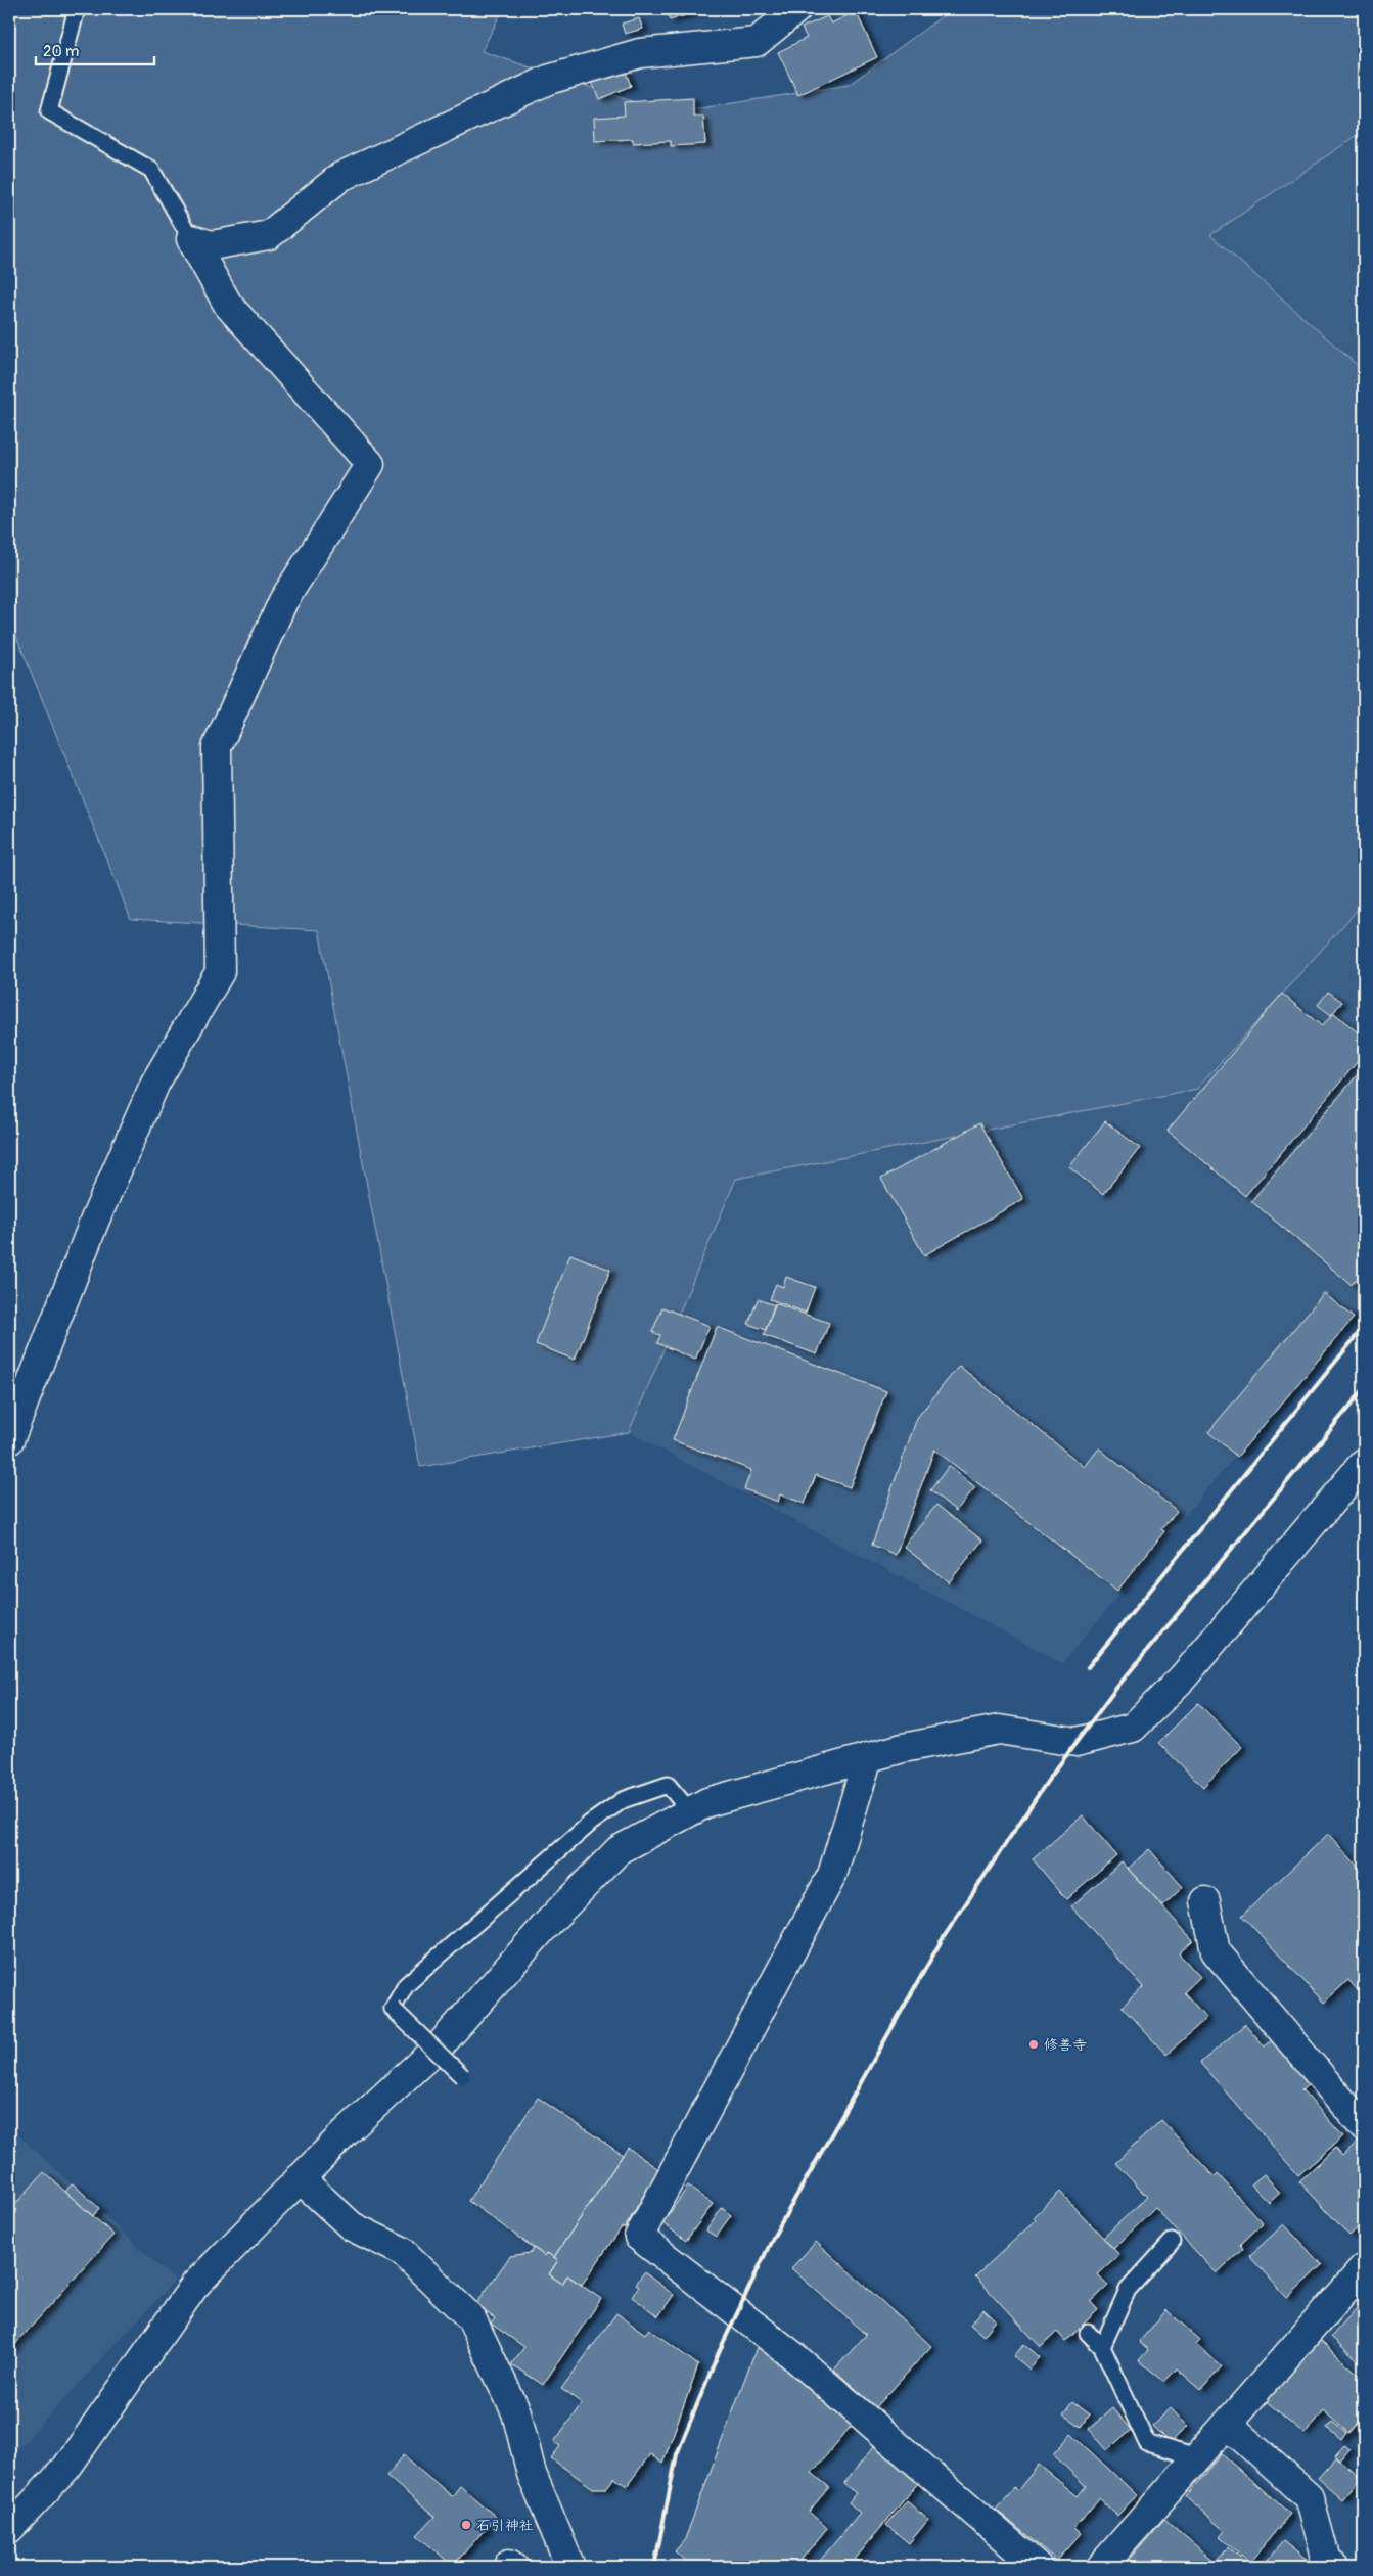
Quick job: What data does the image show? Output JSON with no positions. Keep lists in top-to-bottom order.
{
  "places": ["修善寺", "石引神社"],
  "scale_bar": "20 m"
}
